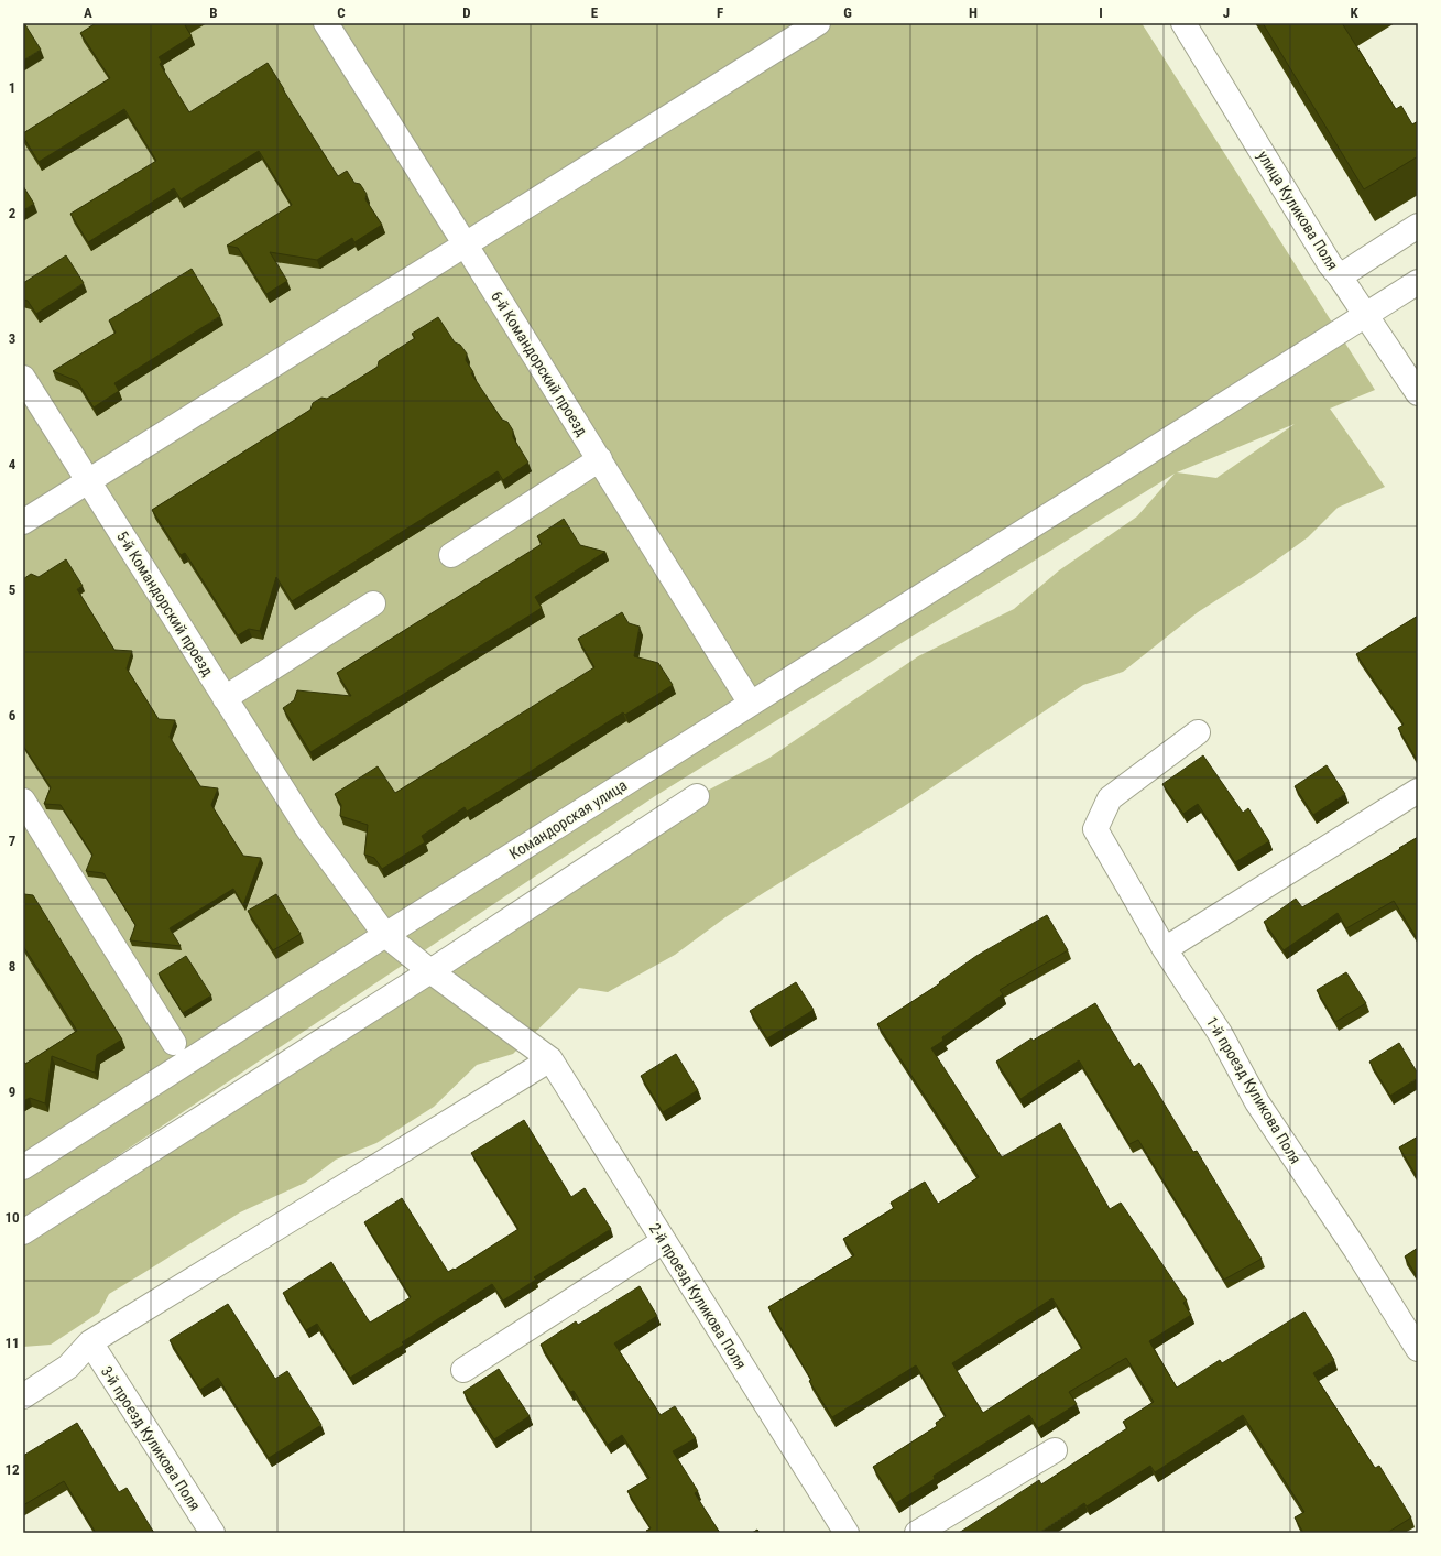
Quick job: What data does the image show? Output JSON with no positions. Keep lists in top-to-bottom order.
{
  "streets": {
    "street": [
      "улица Куликова Поля",
      "6-й Командорский проезд",
      "5-й Командорский проезд",
      "Командорская улица",
      "1-й проезд Куликова Поля",
      "2-й проезд Куликова Поля",
      "3-й проезд Куликова Поля"
    ]
  },
  "crossings": [
    ["улица Куликова Поля", "Командорская улица"],
    ["6-й Командорский проезд", "Командорская улица"],
    ["5-й Командорский проезд", "Командорская улица"],
    ["5-й Командорский проезд", "2-й проезд Куликова Поля"]
  ],
  "grid": {
    "columns": [
      "A",
      "B",
      "C",
      "D",
      "E",
      "F",
      "G",
      "H",
      "I",
      "J",
      "K"
    ],
    "rows": [
      "1",
      "2",
      "3",
      "4",
      "5",
      "6",
      "7",
      "8",
      "9",
      "10",
      "11",
      "12"
    ]
  }
}
